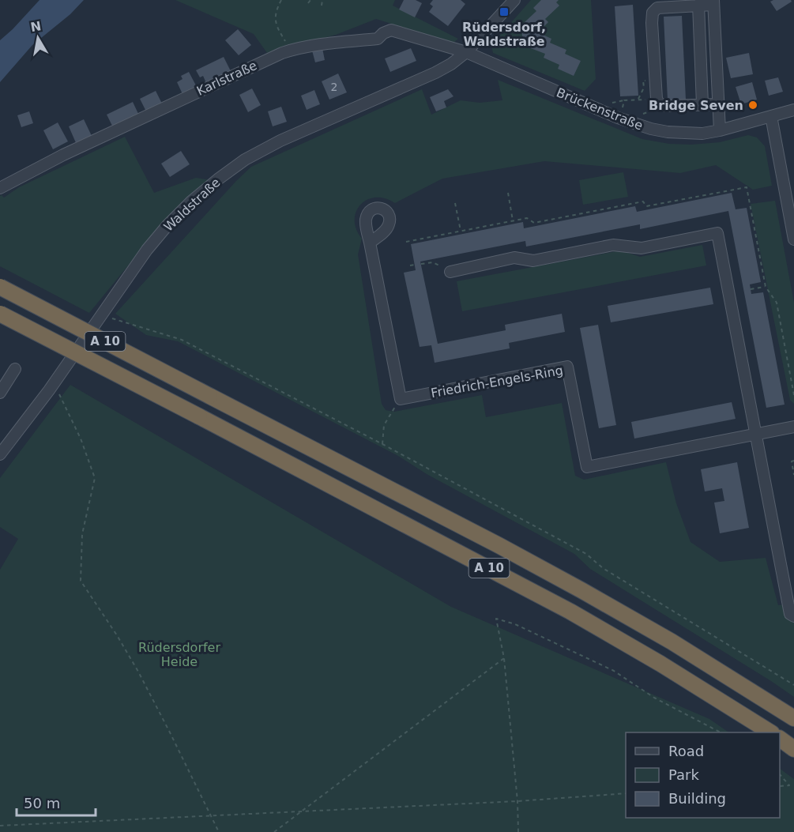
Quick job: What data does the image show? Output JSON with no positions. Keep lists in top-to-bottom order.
{
  "streets": {
    "highway": ["A 10"],
    "street": [
      "Karlstraße",
      "Brückenstraße",
      "Waldstraße",
      "Friedrich-Engels-Ring"
    ]
  },
  "crossings": [
    ["Karlstraße", "Brückenstraße"],
    ["Karlstraße", "Waldstraße"],
    ["Brückenstraße", "Waldstraße"]
  ],
  "parks": ["Rüdersdorfer Heide"],
  "places": {
    "transit": ["Rüdersdorf, Waldstraße"],
    "other": ["Bridge Seven"]
  },
  "house_numbers": ["2"],
  "legend": ["Road", "Park", "Building"],
  "scale_bar": "50 m",
  "north": "top"
}
